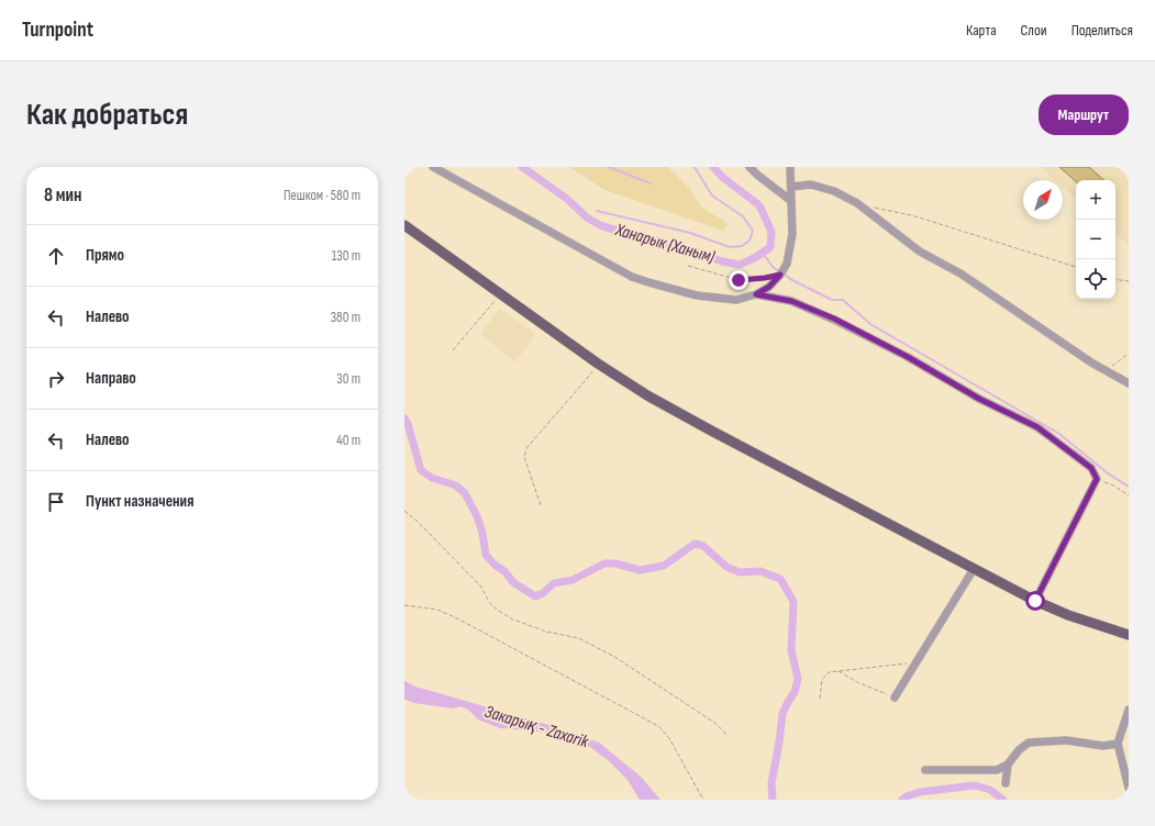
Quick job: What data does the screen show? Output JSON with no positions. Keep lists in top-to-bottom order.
{
  "water": ["Ханарык (Ханым)", "Закарық - Zaxarik"],
  "north": "top right",
  "page": {
    "header": "Turnpoint",
    "nav": ["Карта", "Слои", "Поделиться"],
    "buttons": "Маршрут",
    "title": "Как добраться",
    "heading": ["8 мин", "Пешком · 580 m"],
    "map_buttons": ["+", "−"],
    "list": [
      ["Прямо", "130 m"],
      ["Налево", "380 m"],
      ["Направо", "30 m"],
      ["Налево", "40 m"],
      "Пункт назначения"
    ]
  }
}
